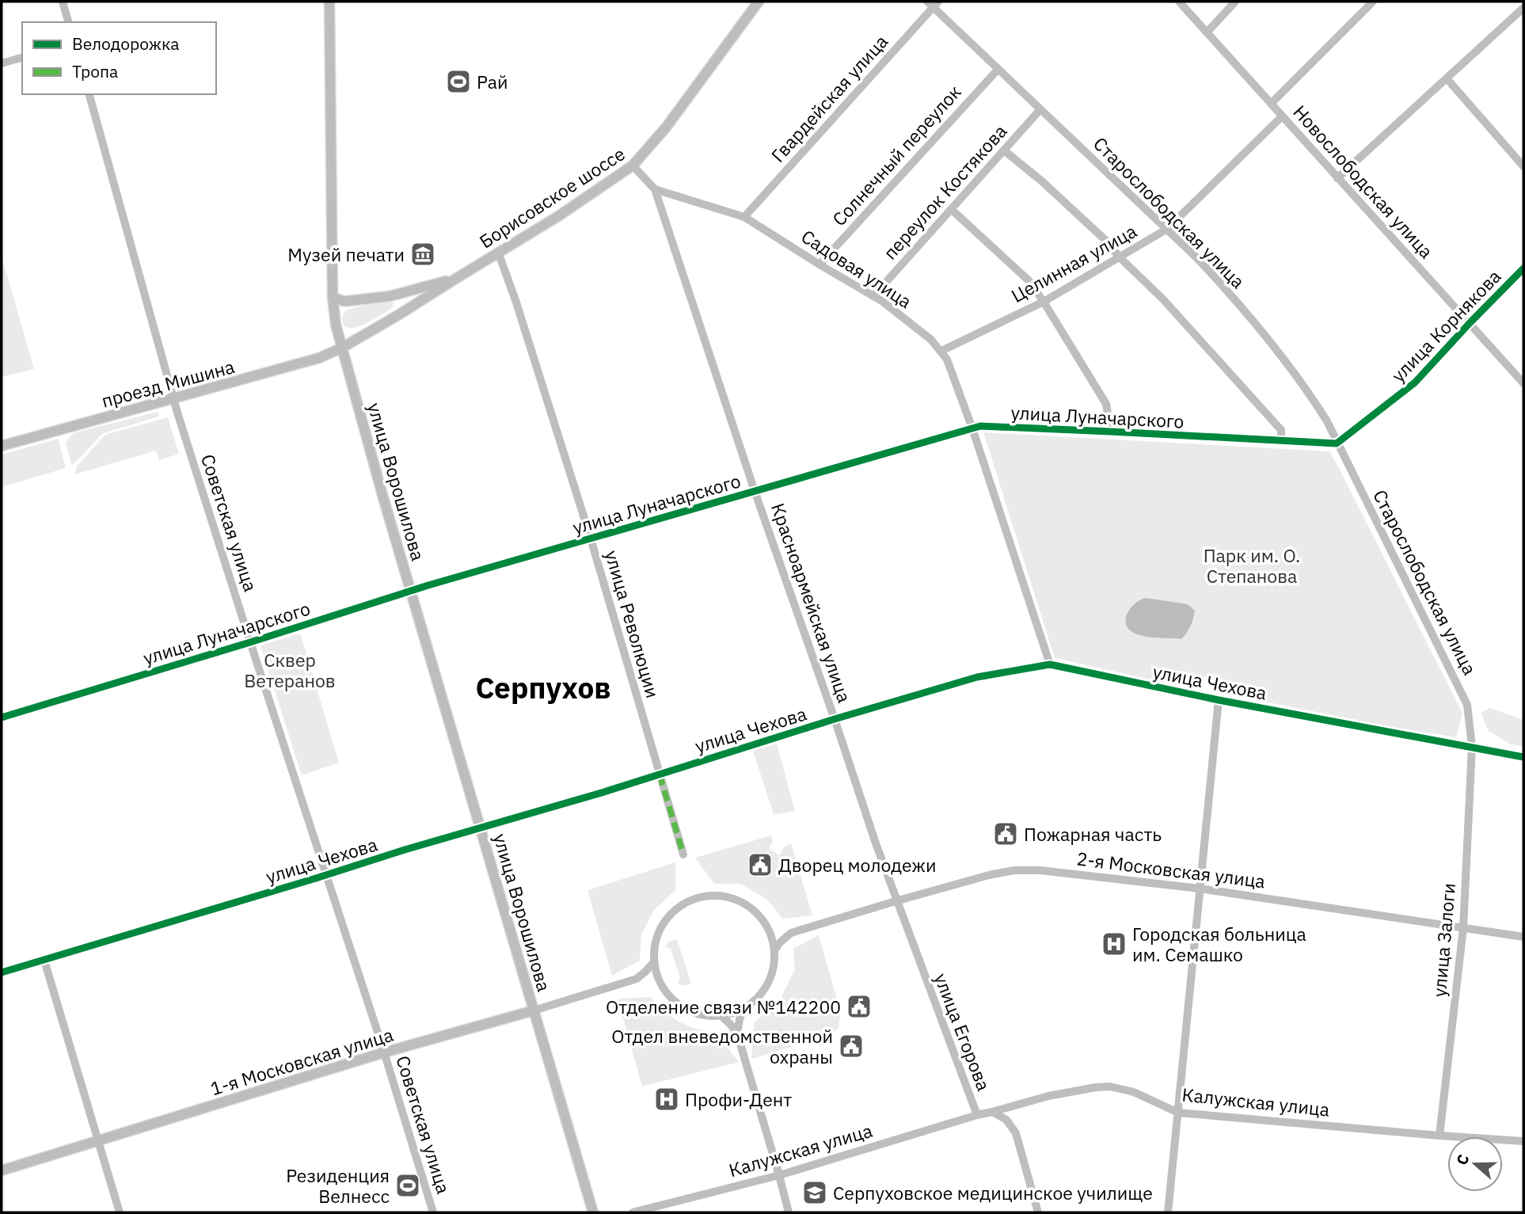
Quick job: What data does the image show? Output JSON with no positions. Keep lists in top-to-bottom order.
{
  "streets": {
    "main road": [
      "Борисовское шоссе",
      "проезд Мишина",
      "улица Ворошилова",
      "1-я Московская улица"
    ],
    "street": [
      "Гвардейская улица",
      "Солнечный переулок",
      "Новослободская улица",
      "переулок Костякова",
      "Старослободская улица",
      "Целинная улица",
      "Садовая улица",
      "улица Корнякова",
      "улица Луначарского",
      "Советская улица",
      "Красноармейская улица",
      "улица Революции",
      "улица Чехова",
      "2-я Московская улица",
      "улица Залоги",
      "улица Егорова",
      "Калужская улица"
    ]
  },
  "crossings": [
    ["Гвардейская улица", "Старослободская улица"],
    ["Гвардейская улица", "Садовая улица"],
    ["Солнечный переулок", "Старослободская улица"],
    ["Солнечный переулок", "Садовая улица"],
    ["Новослободская улица", "Целинная улица"],
    ["Новослободская улица", "улица Корнякова"],
    ["переулок Костякова", "Старослободская улица"],
    ["переулок Костякова", "Садовая улица"],
    ["Борисовское шоссе", "Садовая улица"],
    ["Борисовское шоссе", "проезд Мишина"],
    ["Борисовское шоссе", "улица Ворошилова"],
    ["Борисовское шоссе", "улица Революции"],
    ["Старослободская улица", "Целинная улица"],
    ["Старослободская улица", "улица Корнякова"],
    ["Старослободская улица", "улица Луначарского"],
    ["Старослободская улица", "улица Чехова"],
    ["Старослободская улица", "улица Залоги"],
    ["Целинная улица", "Садовая улица"],
    ["Садовая улица", "улица Луначарского"],
    ["Садовая улица", "Красноармейская улица"],
    ["Садовая улица", "улица Чехова"],
    ["улица Корнякова", "улица Луначарского"],
    ["проезд Мишина", "улица Ворошилова"],
    ["проезд Мишина", "Советская улица"],
    ["улица Луначарского", "улица Ворошилова"],
    ["улица Луначарского", "Советская улица"],
    ["улица Луначарского", "Красноармейская улица"],
    ["улица Луначарского", "улица Революции"],
    ["улица Ворошилова", "улица Чехова"],
    ["улица Ворошилова", "1-я Московская улица"],
    ["Советская улица", "улица Чехова"],
    ["Советская улица", "1-я Московская улица"],
    ["Красноармейская улица", "улица Чехова"],
    ["Красноармейская улица", "2-я Московская улица"],
    ["Красноармейская улица", "улица Егорова"],
    ["улица Революции", "улица Чехова"],
    ["улица Чехова", "улица Залоги"],
    ["2-я Московская улица", "улица Залоги"],
    ["2-я Московская улица", "улица Егорова"],
    ["улица Залоги", "Калужская улица"],
    ["улица Егорова", "Калужская улица"]
  ],
  "districts": ["Серпухов"],
  "parks": ["Парк им. О. Степанова", "Сквер Ветеранов"],
  "places": {
    "sports": ["Рай", "Резиденция Велнесс"],
    "museum": ["Музей печати"],
    "public building": [
      "Пожарная часть",
      "Дворец молодежи",
      "Отделение связи №142200",
      "Отдел вневедомственной охраны"
    ],
    "hospital": ["Городская больница им. Семашко", "Профи-Дент"],
    "school or university": ["Серпуховское медицинское училище"]
  },
  "legend": ["Велодорожка", "Тропа"],
  "north": "left"
}
